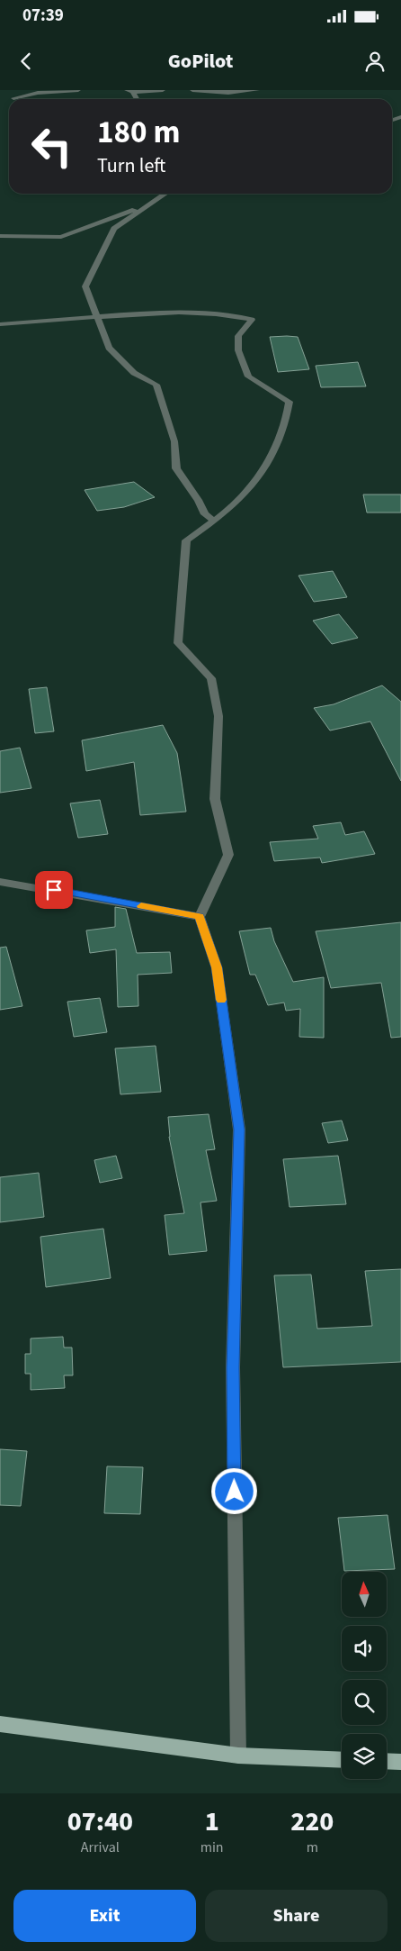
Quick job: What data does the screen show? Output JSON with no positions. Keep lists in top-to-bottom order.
{
  "north": "top",
  "page": {
    "status": "07:39",
    "header": "GoPilot",
    "turn": ["180 m", "Turn left"],
    "eta": [
      "07:40",
      "Arrival",
      "1",
      "min",
      "220",
      "m"
    ],
    "buttons": ["Exit", "Share"]
  }
}
